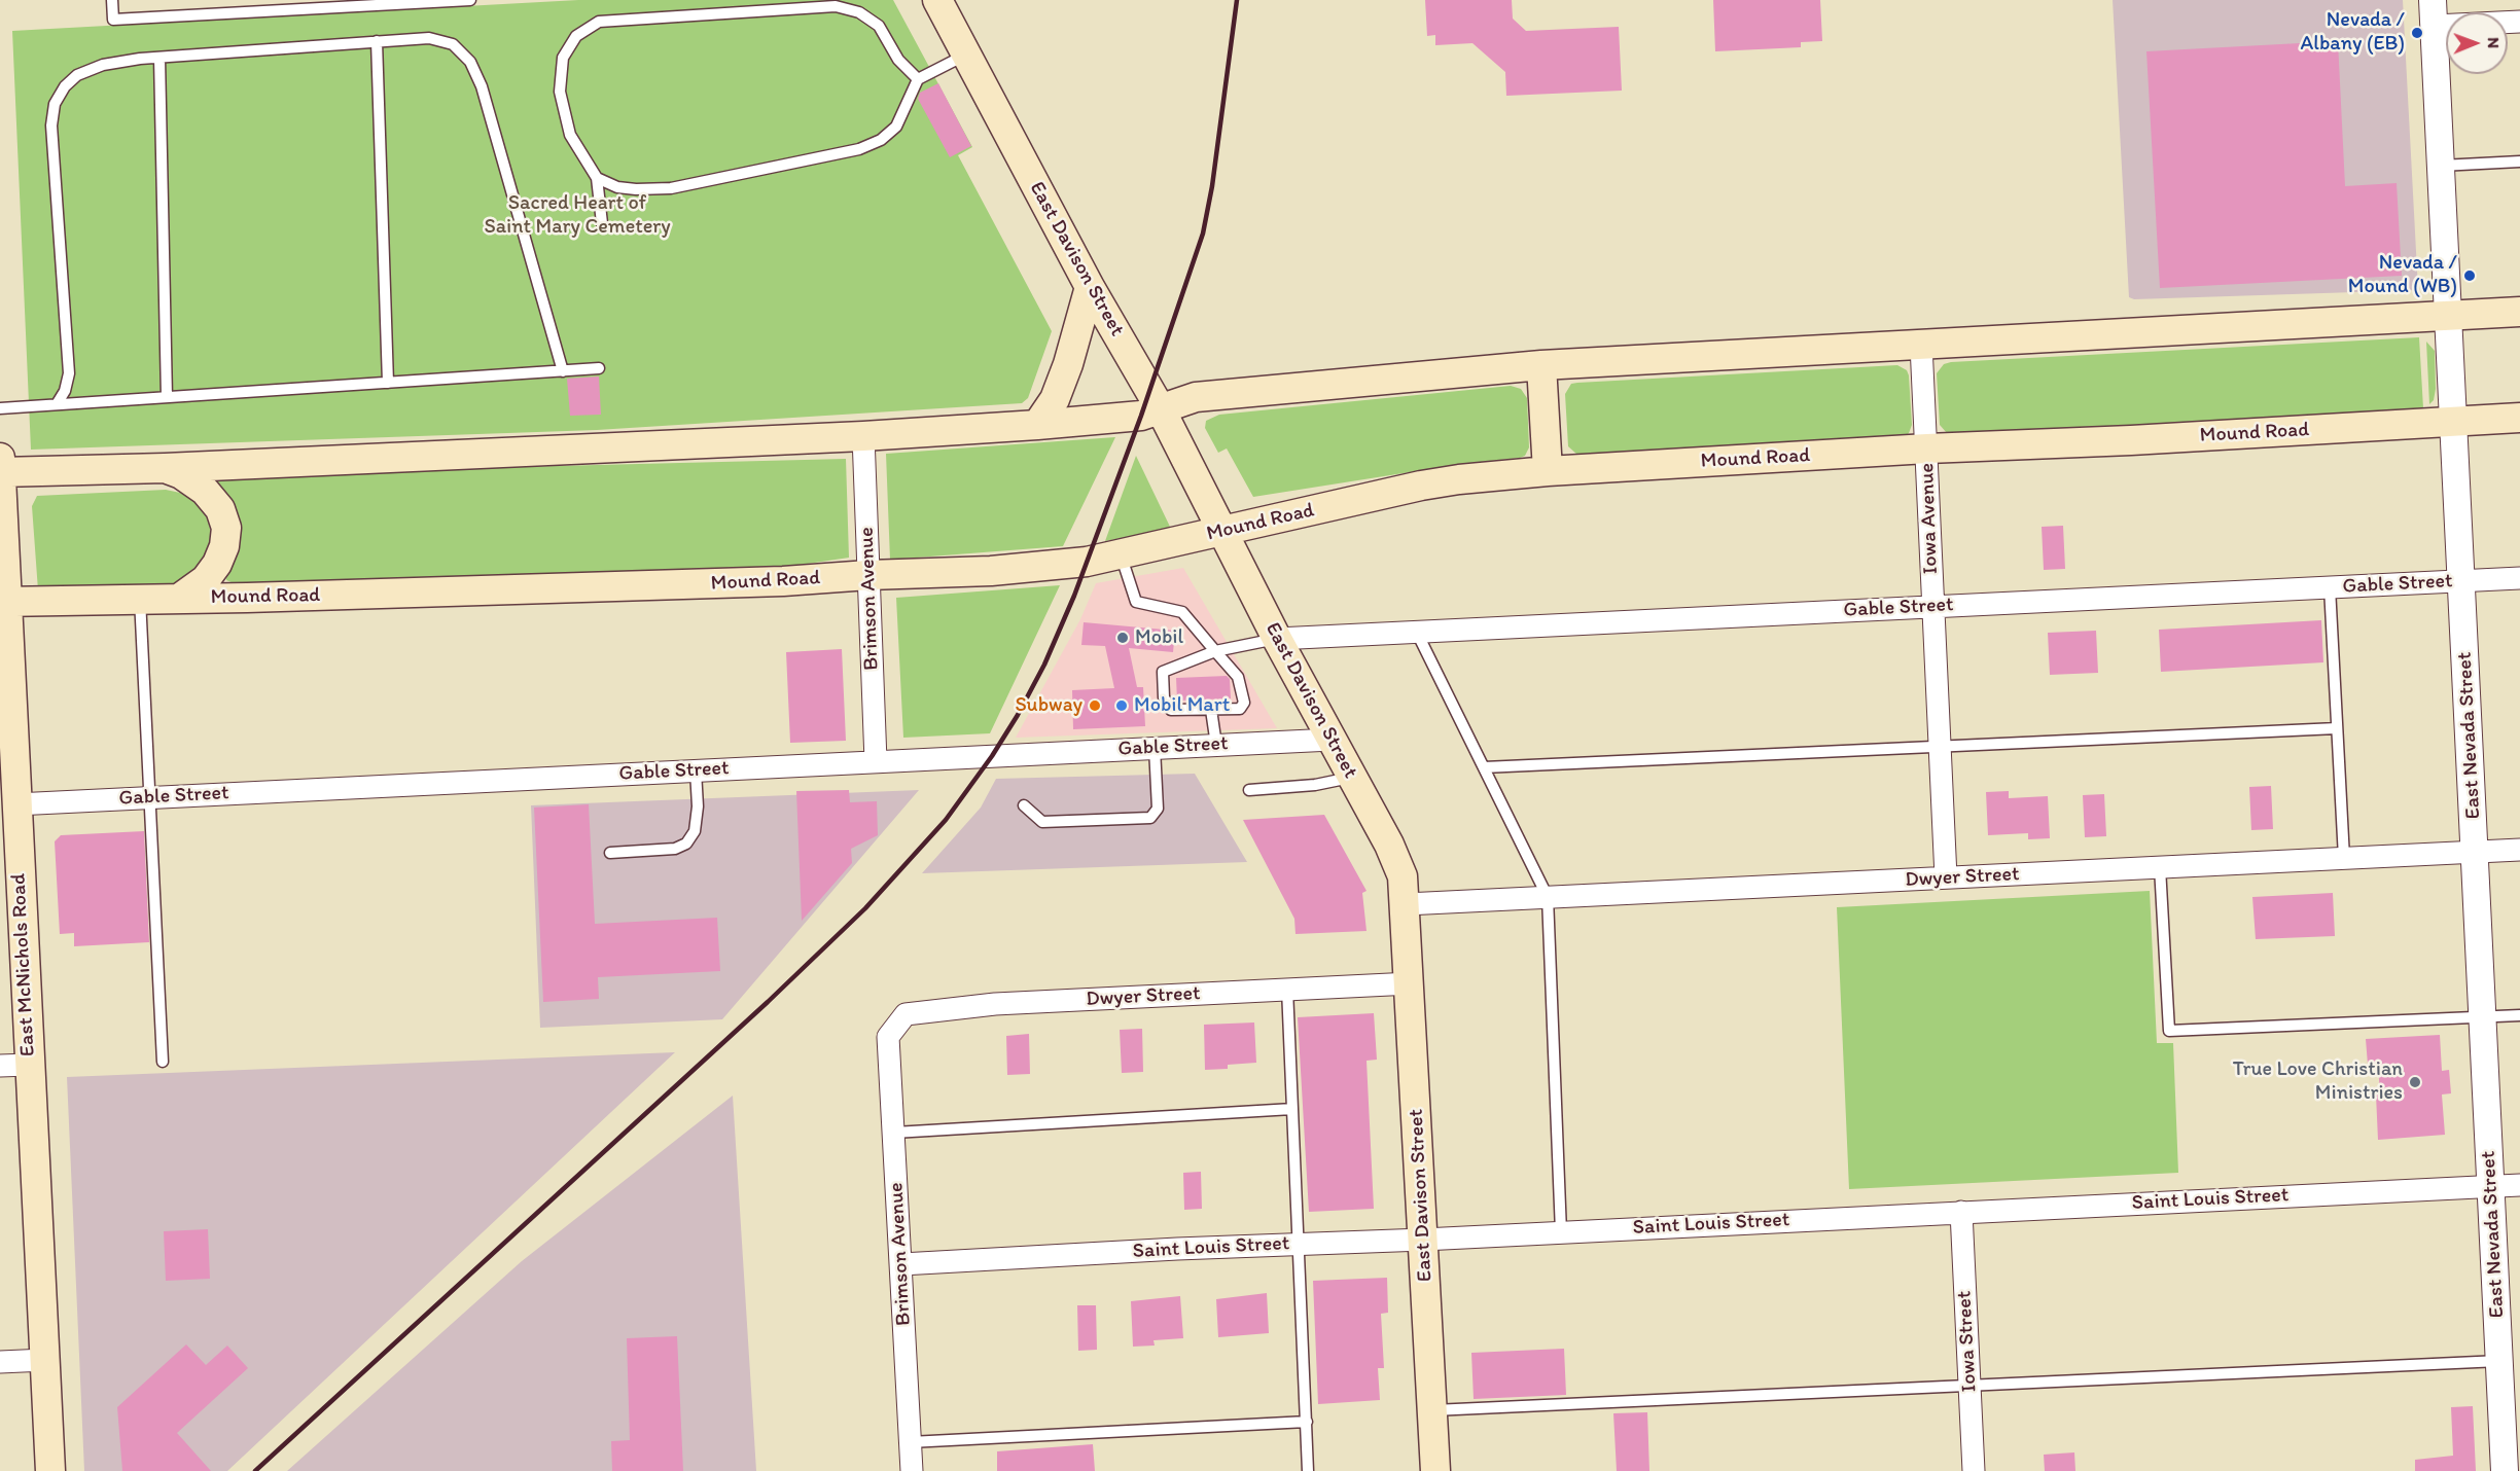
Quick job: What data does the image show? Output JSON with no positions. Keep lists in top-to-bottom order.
{
  "streets": {
    "main road": ["East Davison Street", "Mound Road", "East McNichols Road"],
    "street": [
      "Iowa Avenue",
      "Gable Street",
      "Brimson Avenue",
      "East Nevada Street",
      "Dwyer Street",
      "Saint Louis Street",
      "Iowa Street"
    ]
  },
  "crossings": [
    ["East Davison Street", "Mound Road"],
    ["East Davison Street", "Gable Street"],
    ["East Davison Street", "Dwyer Street"],
    ["East Davison Street", "Saint Louis Street"],
    ["Mound Road", "Iowa Avenue"],
    ["Mound Road", "Brimson Avenue"],
    ["Mound Road", "East Nevada Street"],
    ["Mound Road", "East McNichols Road"],
    ["Iowa Avenue", "Gable Street"],
    ["Iowa Avenue", "Dwyer Street"],
    ["Gable Street", "Brimson Avenue"],
    ["Gable Street", "East Nevada Street"],
    ["Gable Street", "East McNichols Road"],
    ["Brimson Avenue", "Dwyer Street"],
    ["Brimson Avenue", "Saint Louis Street"],
    ["East Nevada Street", "Dwyer Street"],
    ["East Nevada Street", "Saint Louis Street"],
    ["Saint Louis Street", "Iowa Street"]
  ],
  "parks": ["Sacred Heart of Saint Mary Cemetery"],
  "places": [
    "Nevada / Albany (EB)",
    "Nevada / Mound (WB)",
    "Mobil",
    "Subway",
    "Mobil Mart",
    "True Love Christian Ministries"
  ],
  "north": "right"
}
